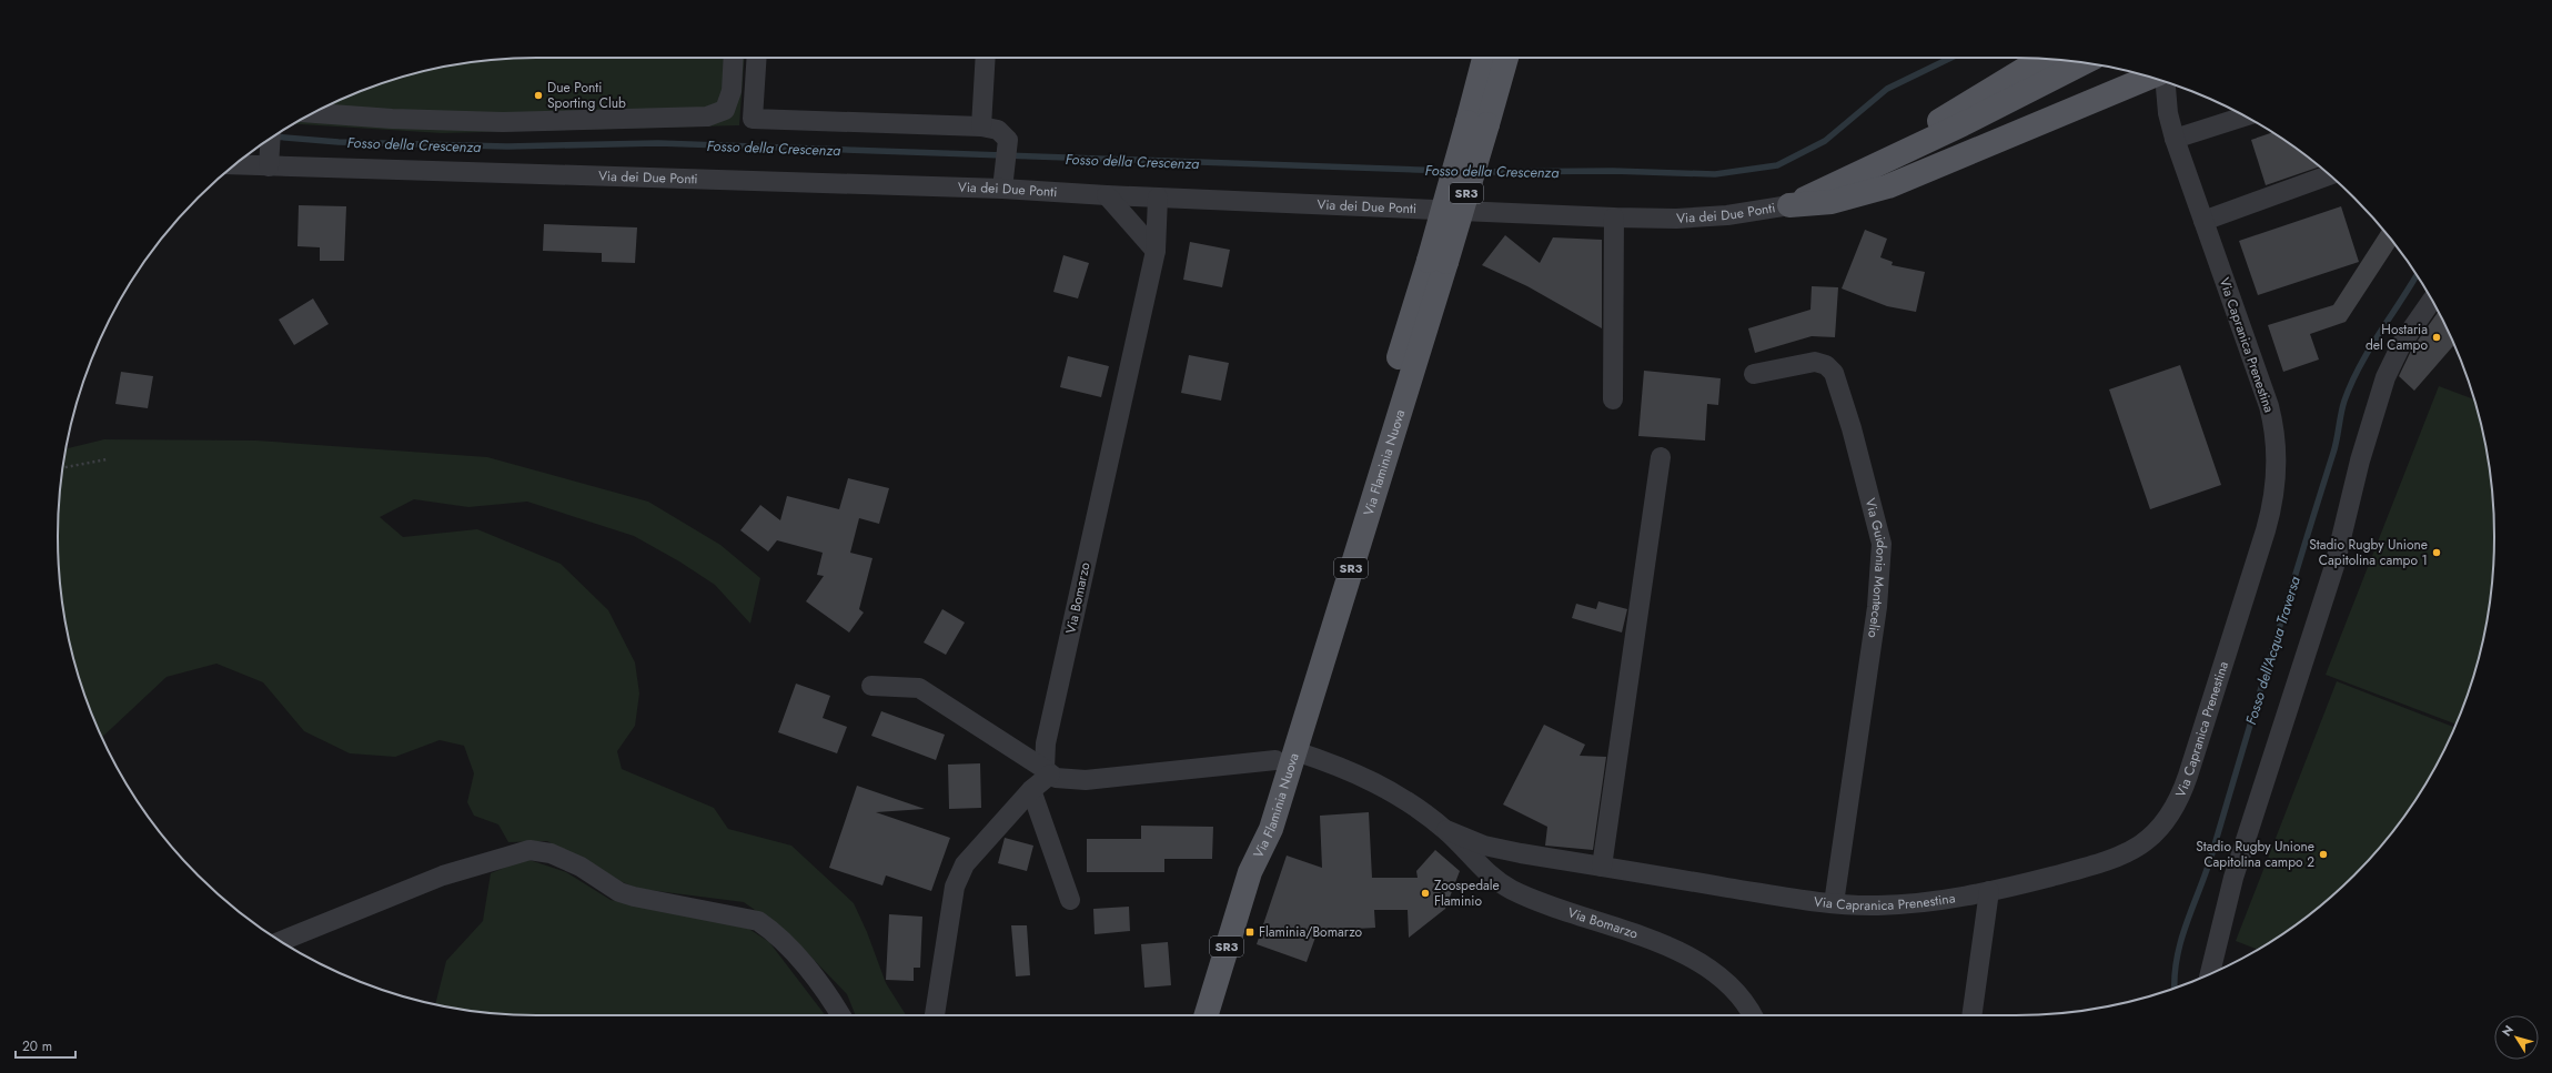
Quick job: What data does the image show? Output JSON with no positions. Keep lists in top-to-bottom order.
{
  "streets": {
    "main road": ["SR3", "Via Flaminia Nuova"],
    "street": [
      "Via dei Due Ponti",
      "Via Capranica Prenestina",
      "Via Guidonia Montecelio",
      "Via Bomarzo"
    ]
  },
  "crossings": [
    ["Via dei Due Ponti", "Via Bomarzo"],
    ["Via Capranica Prenestina", "Via Guidonia Montecelio"],
    ["Via Capranica Prenestina", "Via Bomarzo"],
    ["Via Flaminia Nuova", "Via Bomarzo"]
  ],
  "water": ["Fosso della Crescenza", "Fosso dell'Acqua Traversa"],
  "places": {
    "other": [
      "Due Ponti Sporting Club",
      "Hostaria del Campo",
      "Stadio Rugby Unione Capitolina campo 1",
      "Stadio Rugby Unione Capitolina campo 2",
      "Zoospedale Flaminio"
    ],
    "transit": ["Flaminia/Bomarzo"]
  },
  "scale_bar": "20 m",
  "north": "top left"
}
